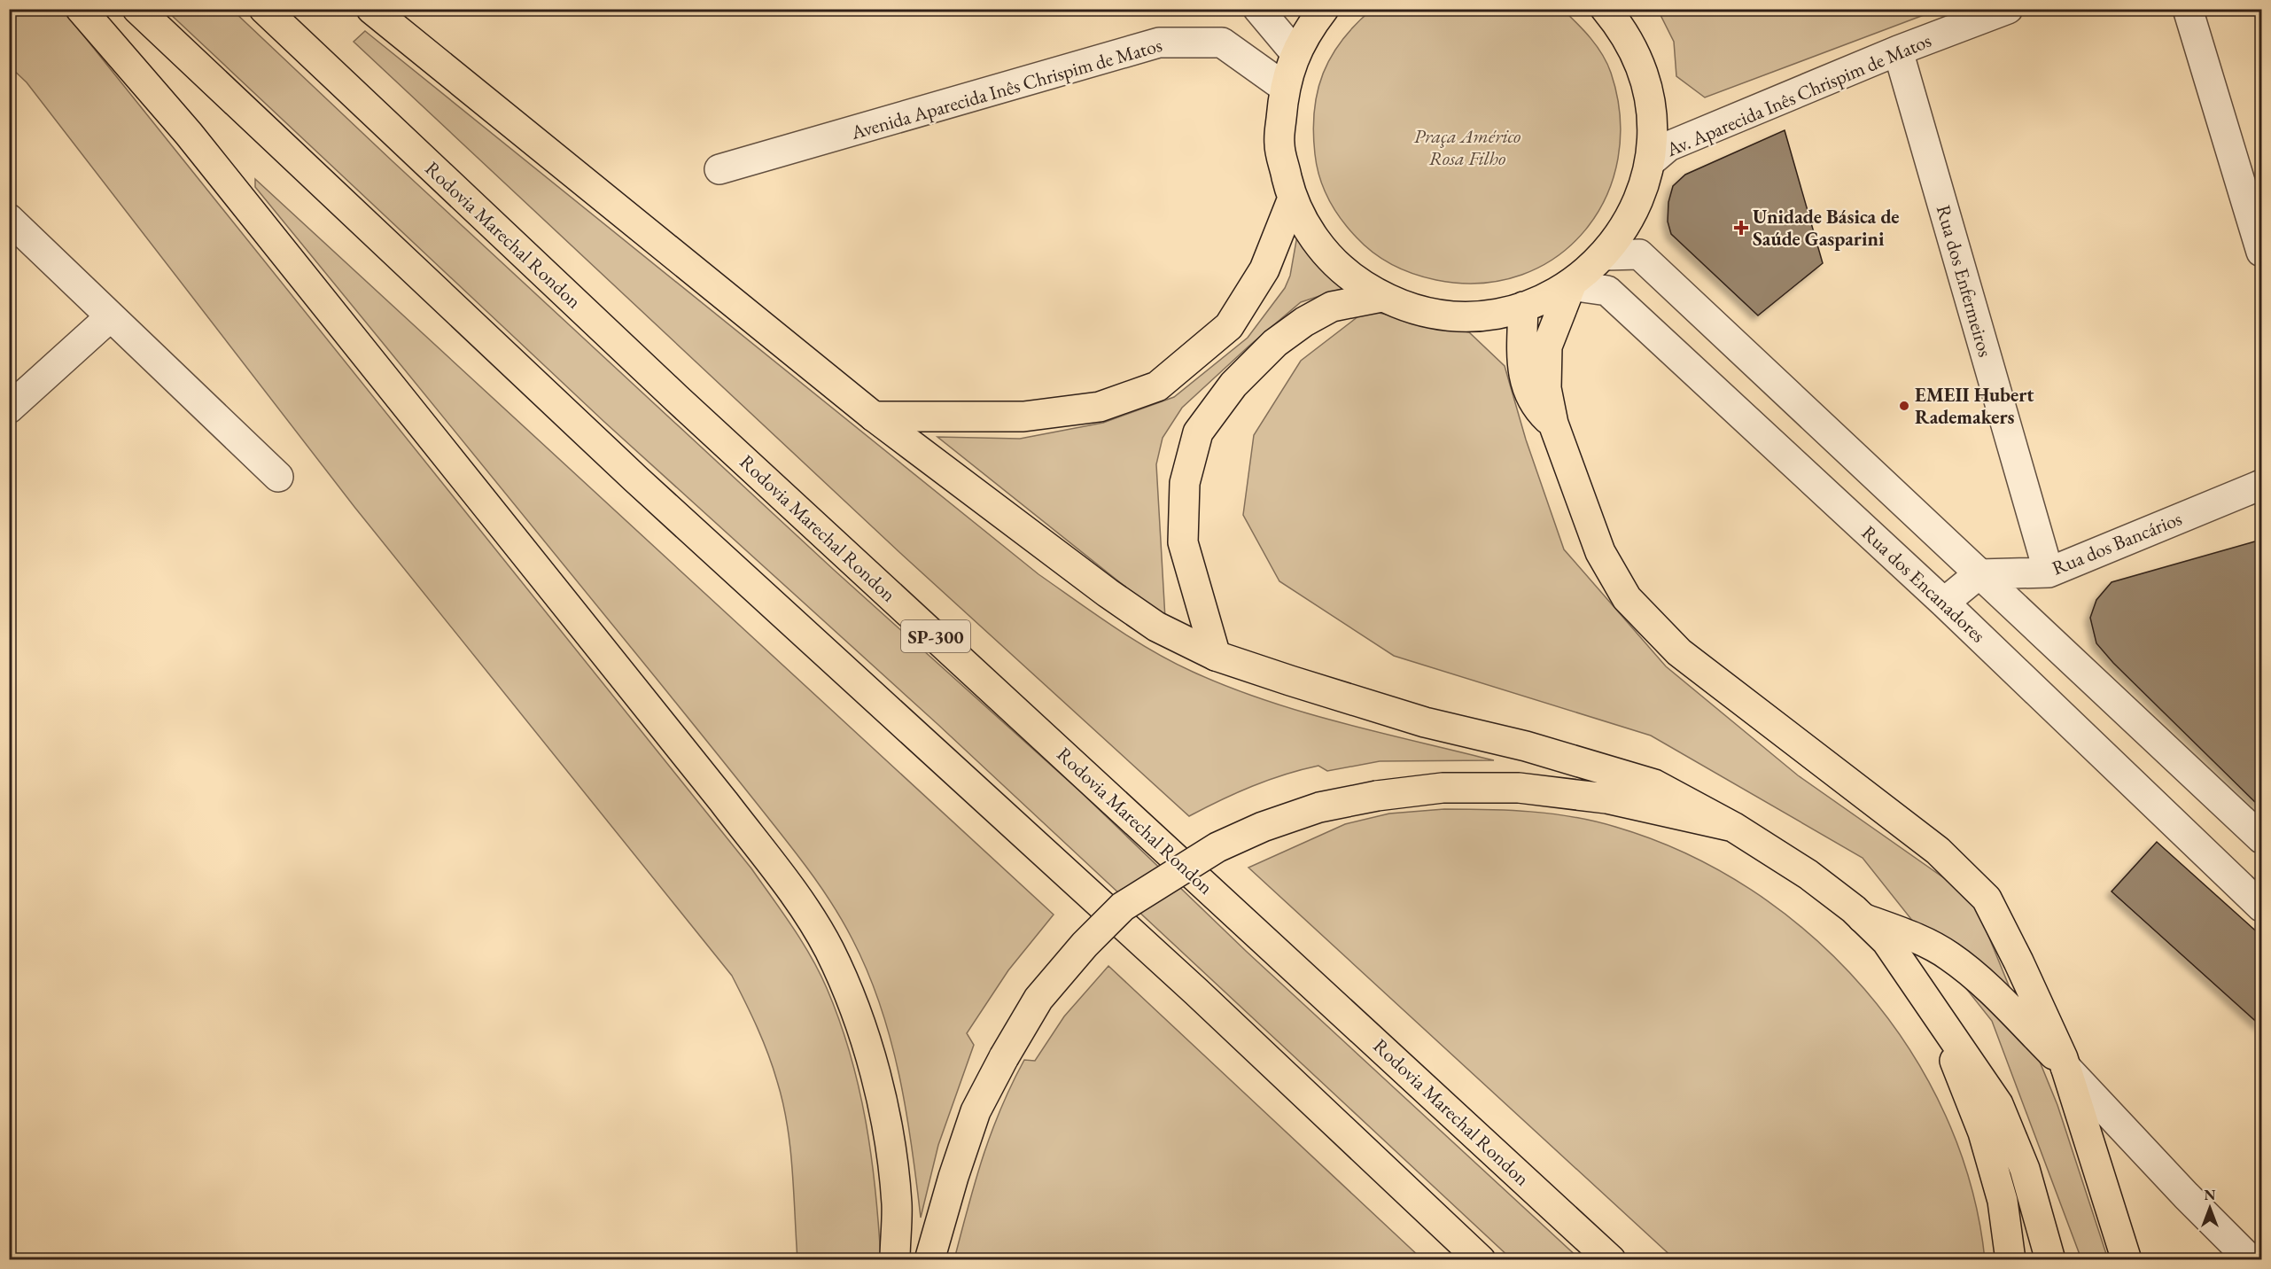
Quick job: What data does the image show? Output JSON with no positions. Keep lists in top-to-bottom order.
{
  "streets": {
    "main road": ["Rodovia Marechal Rondon", "SP-300"],
    "street": [
      "Avenida Aparecida Inês Chrispim de Matos",
      "Av. Aparecida Inês Chrispim de Matos",
      "Rua dos Enfermeiros",
      "Rua dos Bancários",
      "Rua dos Encanadores"
    ]
  },
  "crossings": [
    ["Av. Aparecida Inês Chrispim de Matos", "Rua dos Enfermeiros"],
    ["Rua dos Enfermeiros", "Rua dos Bancários"]
  ],
  "parks": ["Praça Américo Rosa Filho"],
  "places": {
    "health": ["Unidade Básica de Saúde Gasparini"],
    "other": ["EMEII Hubert Rademakers"]
  },
  "north": "top"
}
